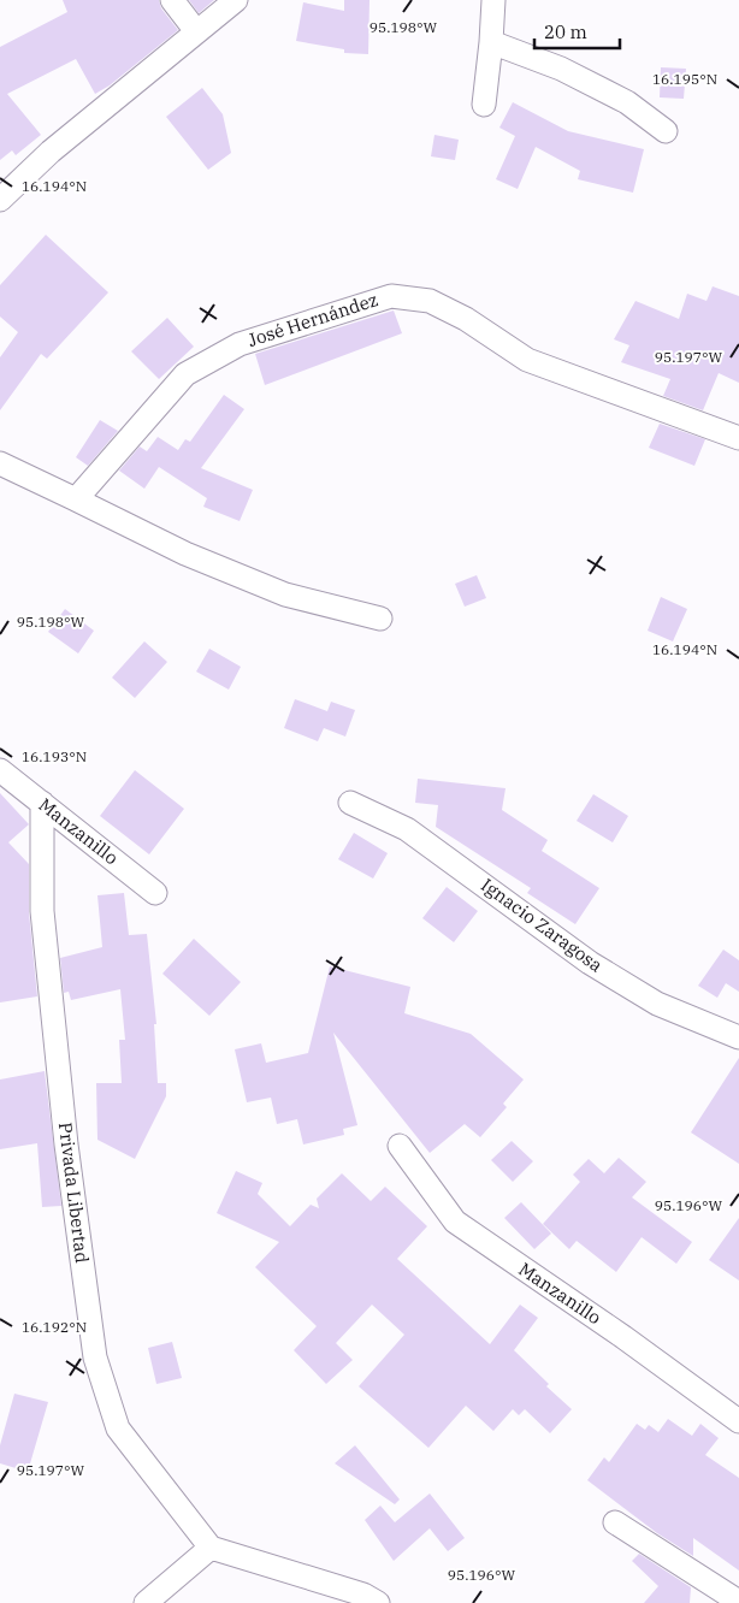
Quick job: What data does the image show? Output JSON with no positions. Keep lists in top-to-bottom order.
{
  "streets": {
    "street": [
      "José Hernández",
      "Manzanillo",
      "Ignacio Zaragosa",
      "Privada Libertad"
    ]
  },
  "crossings": [
    ["Manzanillo", "Privada Libertad"]
  ],
  "scale_bar": "20 m",
  "coordinates": [
    "95.198°W",
    "16.195°N",
    "16.194°N",
    "95.197°W",
    "16.193°N",
    "95.196°W",
    "16.192°N"
  ]
}
